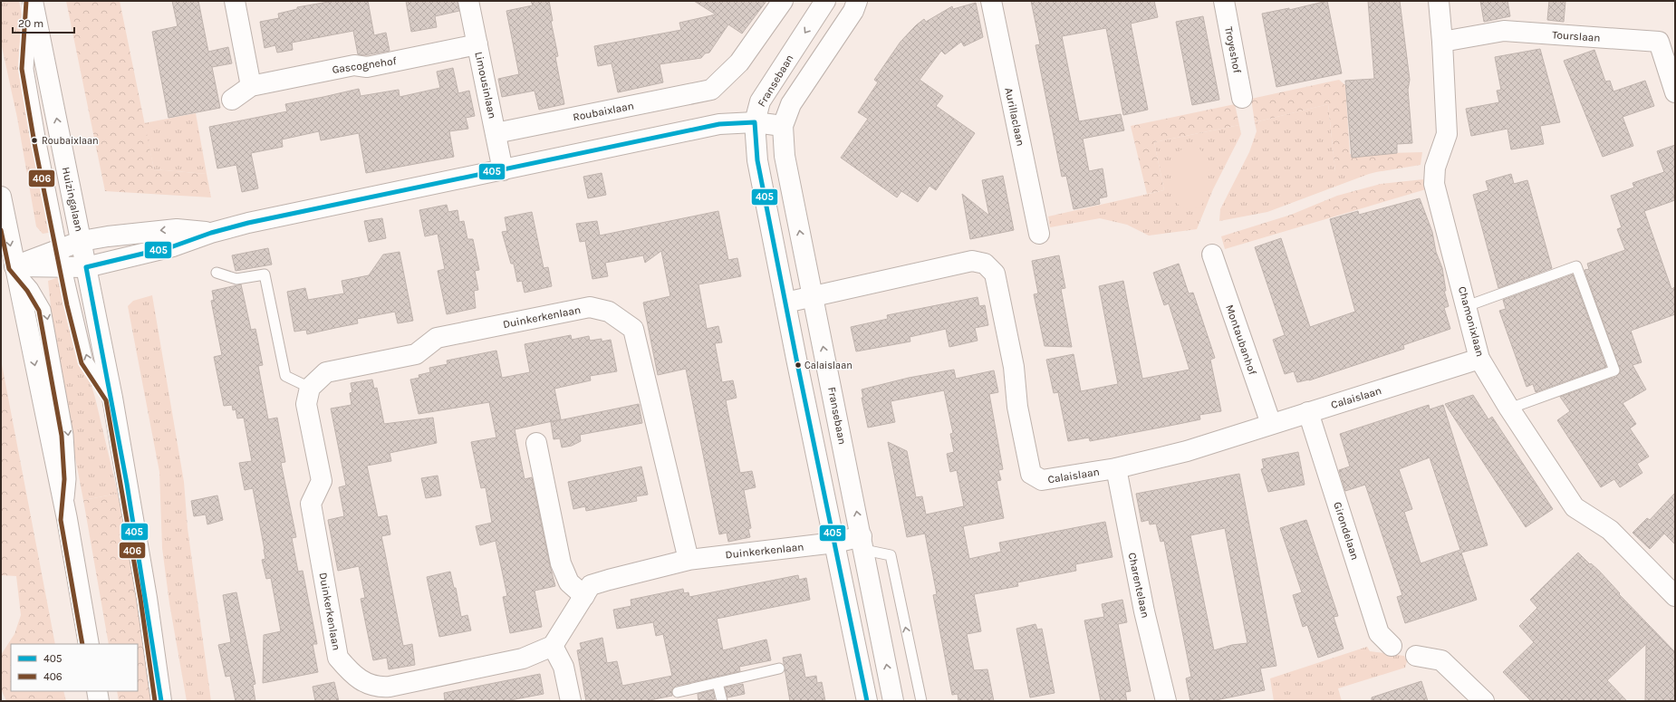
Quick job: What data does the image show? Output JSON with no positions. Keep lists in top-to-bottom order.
{
  "streets": {
    "street": [
      "Tourslaan",
      "Troyeshof",
      "Gascognehof",
      "Fransebaan",
      "Limousinlaan",
      "Roubaixlaan",
      "Aurillaclaan",
      "Huizingalaan",
      "Duinkerkenlaan",
      "Chamonixlaan",
      "Montaubanhof",
      "Calaislaan",
      "Girondelaan",
      "Charentelaan"
    ]
  },
  "crossings": [
    ["Tourslaan", "Chamonixlaan"],
    ["Gascognehof", "Limousinlaan"],
    ["Fransebaan", "Duinkerkenlaan"],
    ["Fransebaan", "Calaislaan"],
    ["Limousinlaan", "Roubaixlaan"],
    ["Chamonixlaan", "Calaislaan"],
    ["Montaubanhof", "Calaislaan"],
    ["Calaislaan", "Girondelaan"],
    ["Calaislaan", "Charentelaan"]
  ],
  "places": ["Roubaixlaan", "Calaislaan"],
  "lines": ["transit line 406", "transit line 405"],
  "legend": ["405", "406"],
  "scale_bar": "20 m"
}
